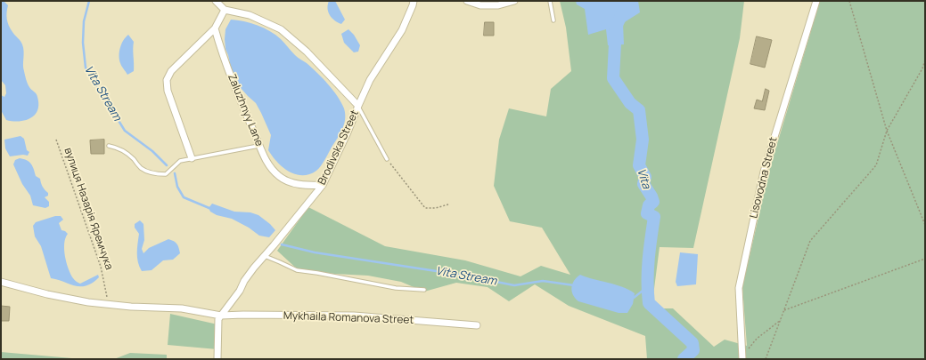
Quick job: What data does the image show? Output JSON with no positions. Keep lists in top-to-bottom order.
{
  "streets": {
    "street": [
      "Zaluzhnyy Lane",
      "Brodivska Street",
      "Lisovodna Street",
      "Mykhaila Romanova Street"
    ],
    "path": ["вулиця Назарія Яремчука"]
  },
  "crossings": [
    ["Zaluzhnyy Lane", "Brodivska Street"],
    ["Brodivska Street", "Mykhaila Romanova Street"],
    ["вулиця Назарія Яремчука", "Mykhaila Romanova Street"]
  ],
  "water": ["Vita Stream", "Vita"]
}
